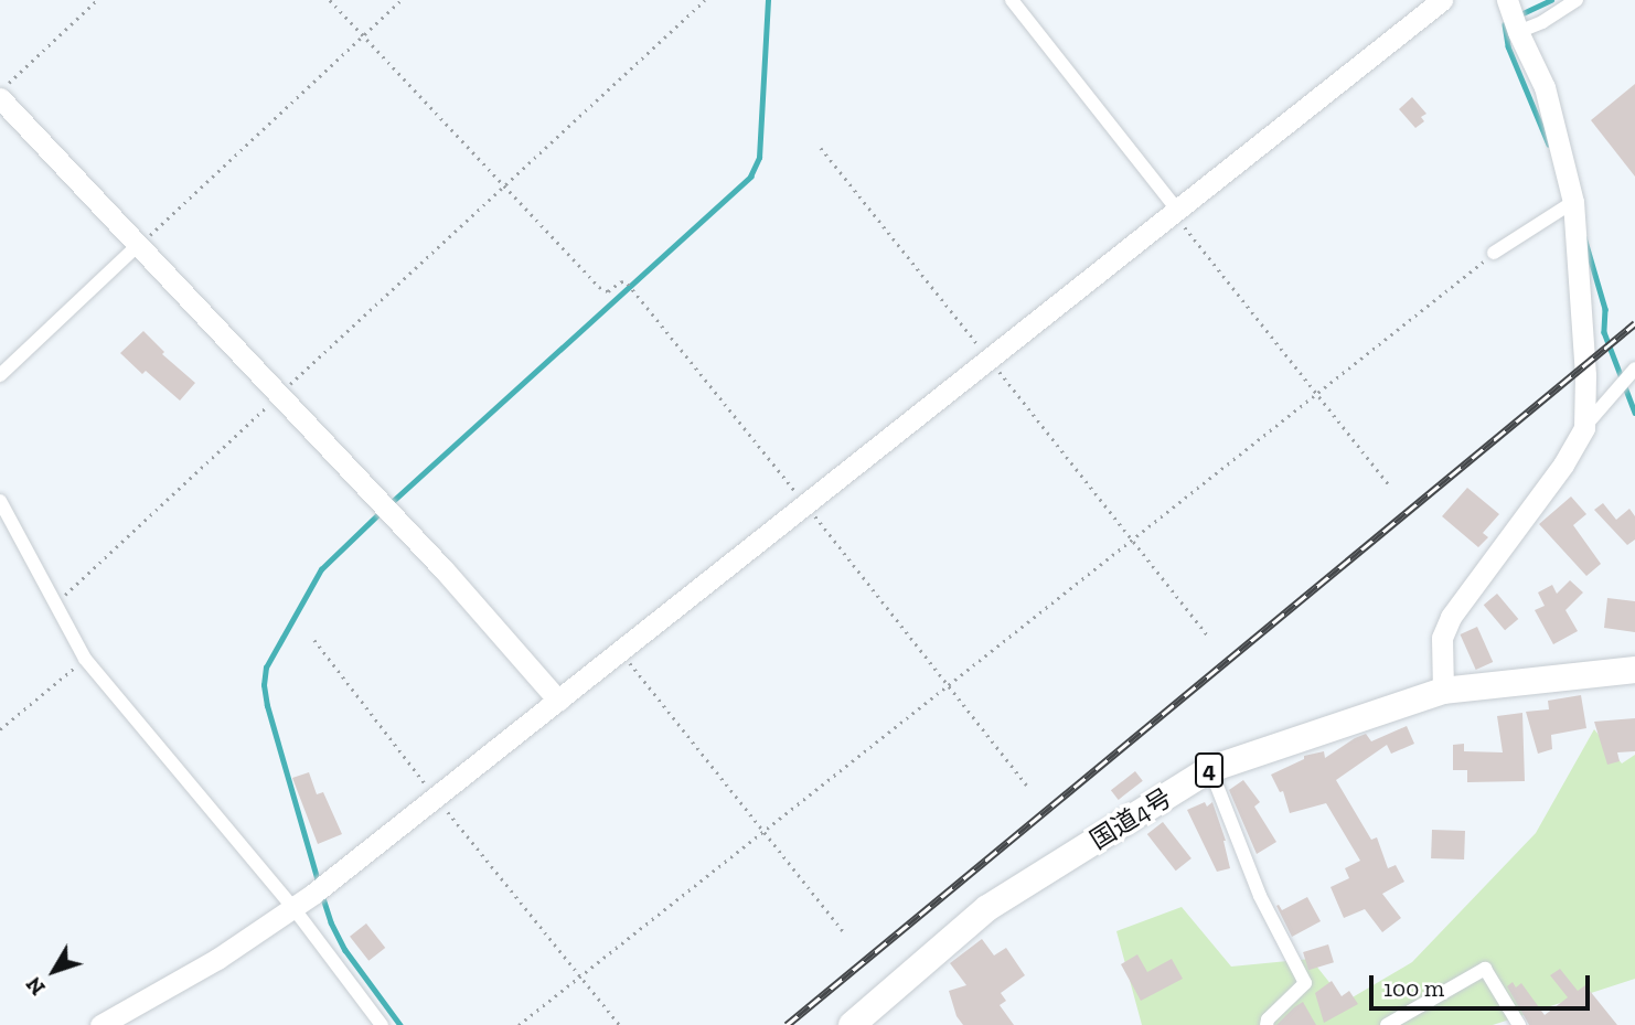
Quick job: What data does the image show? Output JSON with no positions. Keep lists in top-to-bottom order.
{
  "streets": {
    "highway": ["4", "国道4号"]
  },
  "scale_bar": "100 m",
  "north": "bottom left"
}
